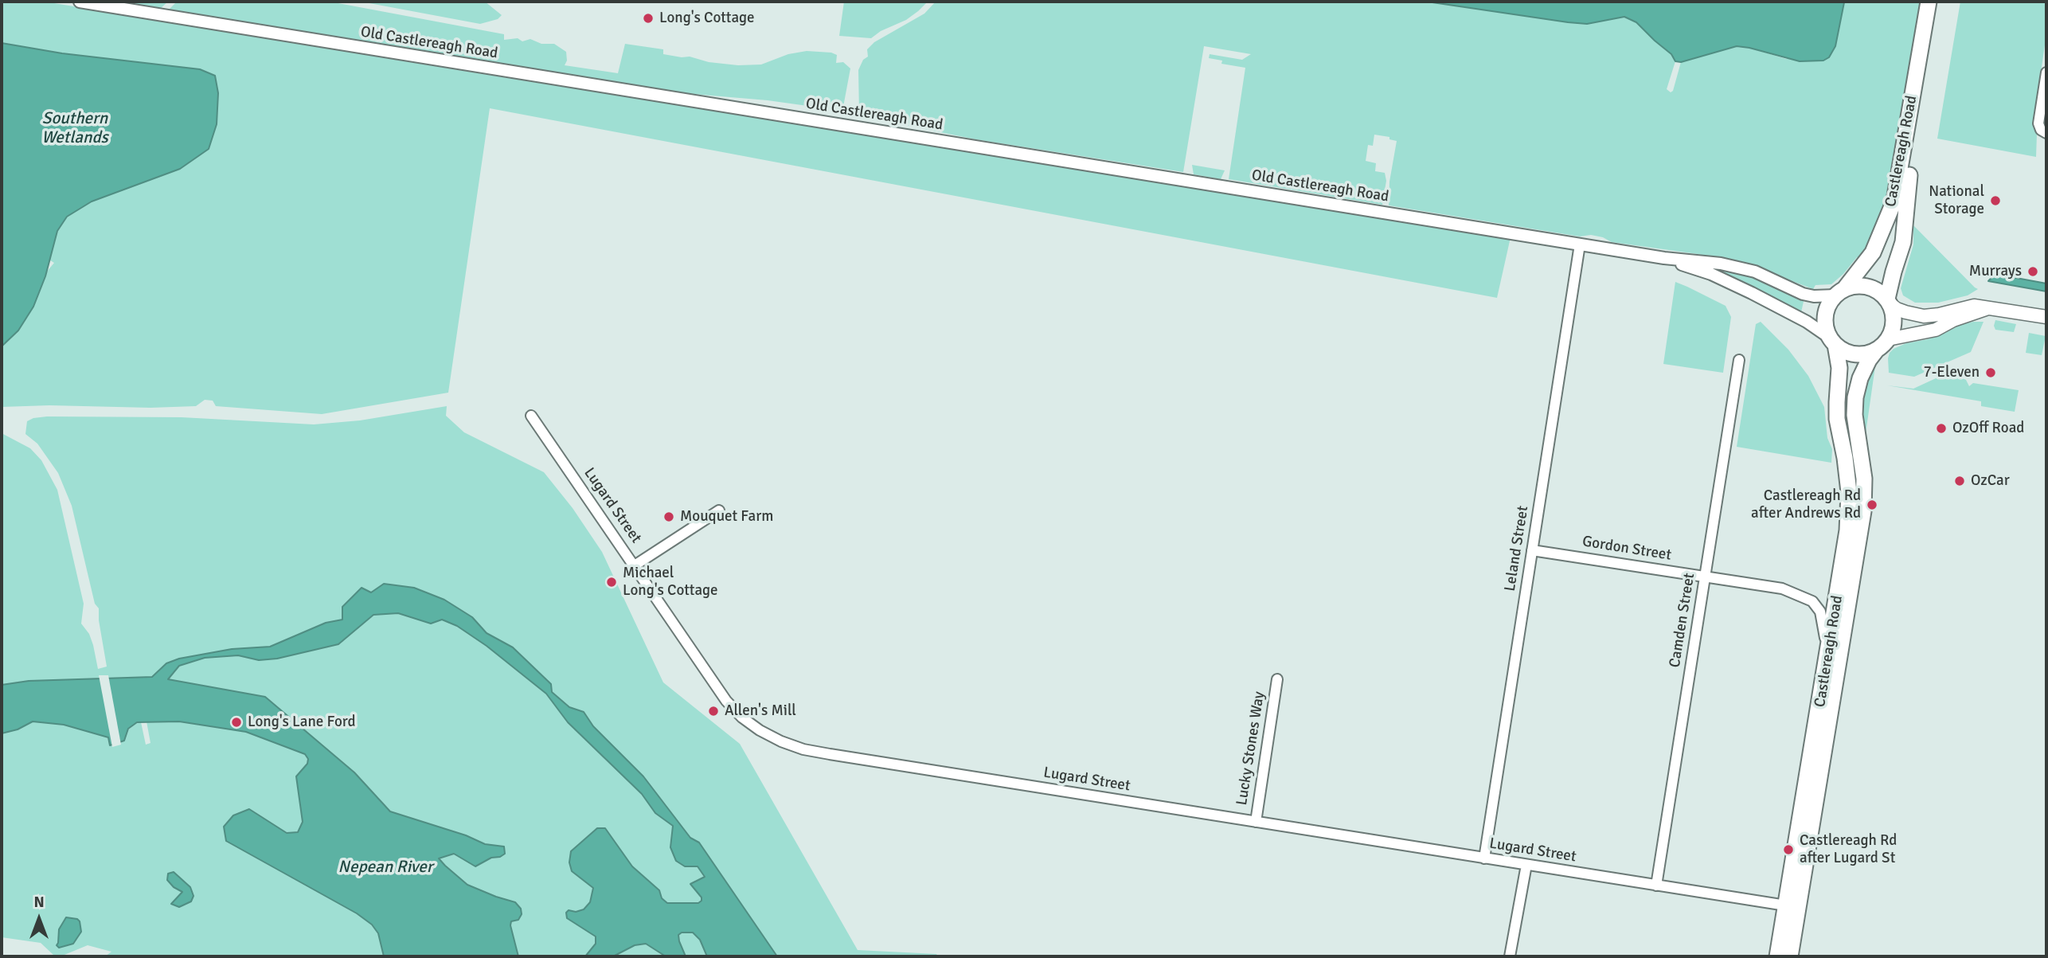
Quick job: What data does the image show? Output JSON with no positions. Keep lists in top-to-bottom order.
{
  "streets": {
    "main road": ["Castlereagh Road"],
    "street": [
      "Old Castlereagh Road",
      "Lugard Street",
      "Leland Street",
      "Gordon Street",
      "Camden Street",
      "Lucky Stones Way"
    ]
  },
  "crossings": [
    ["Old Castlereagh Road", "Castlereagh Road"],
    ["Old Castlereagh Road", "Leland Street"],
    ["Castlereagh Road", "Lugard Street"],
    ["Castlereagh Road", "Gordon Street"],
    ["Lugard Street", "Leland Street"],
    ["Lugard Street", "Camden Street"],
    ["Lugard Street", "Lucky Stones Way"],
    ["Leland Street", "Gordon Street"],
    ["Gordon Street", "Camden Street"]
  ],
  "water": ["Southern Wetlands", "Nepean River"],
  "places": [
    "Long's Cottage",
    "National Storage",
    "Murrays",
    "7-Eleven",
    "OzOff Road",
    "OzCar",
    "Castlereagh Rd after Andrews Rd",
    "Mouquet Farm",
    "Michael Long's Cottage",
    "Allen's Mill",
    "Long's Lane Ford",
    "Castlereagh Rd after Lugard St"
  ],
  "north": "top"
}
